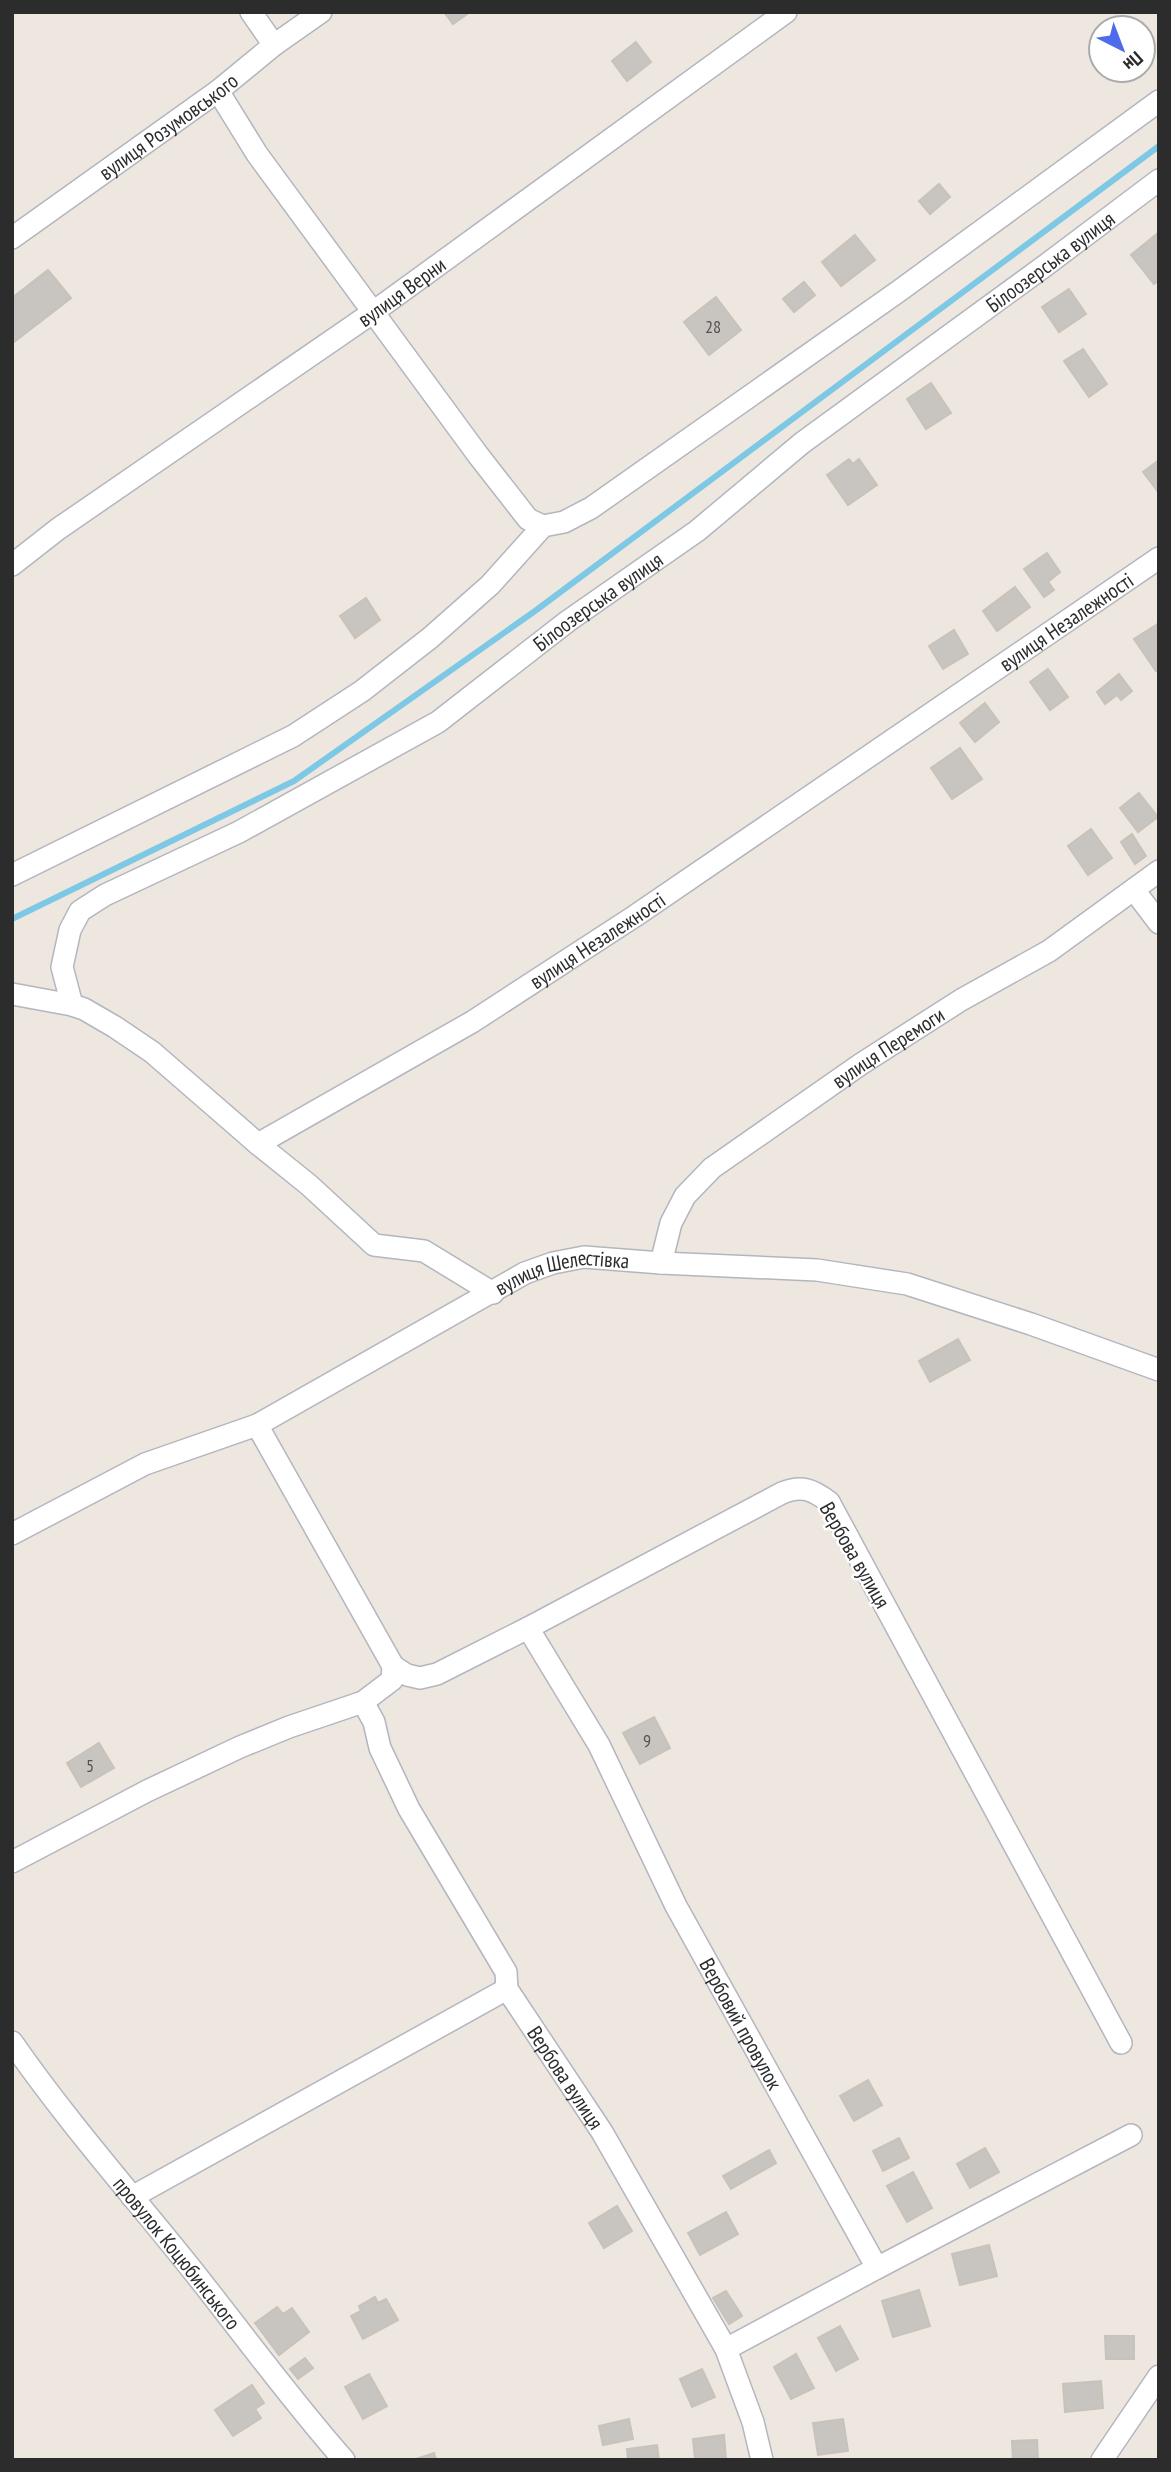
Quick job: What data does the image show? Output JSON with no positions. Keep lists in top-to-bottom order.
{
  "streets": {
    "street": [
      "вулиця Розумовського",
      "Білоозерська вулиця",
      "вулиця Верни",
      "вулиця Незалежності",
      "вулиця Перемоги",
      "вулиця Шелестівка",
      "Вербова вулиця",
      "Вербовий провулок",
      "провулок Коцюбинського"
    ]
  },
  "crossings": [
    ["вулиця Перемоги", "вулиця Шелестівка"],
    ["Вербова вулиця", "Вербовий провулок"]
  ],
  "house_numbers": ["28", "9", "5"],
  "north": "bottom right"
}
